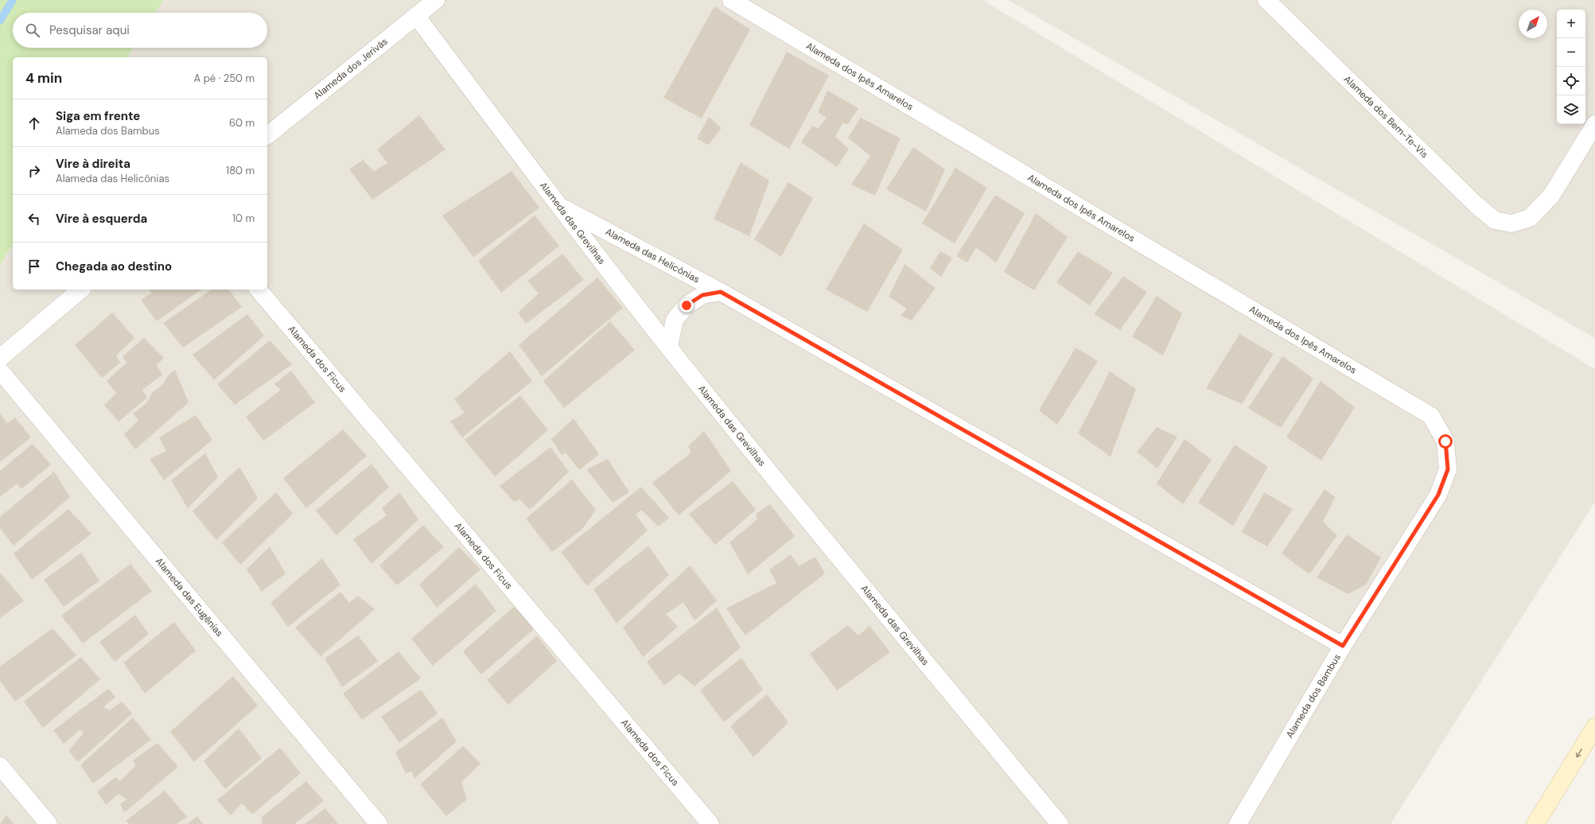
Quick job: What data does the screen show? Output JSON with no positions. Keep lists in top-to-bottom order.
{
  "streets": {
    "street": [
      "Alameda dos Jerivás",
      "Alameda dos Ipês Amarelos",
      "Alameda dos Bem-Te-Vis",
      "Alameda das Grevilhas",
      "Alameda das Helicônias",
      "Alameda dos Ficus",
      "Alameda das Eugênias",
      "Alameda dos Bambus"
    ]
  },
  "crossings": [
    ["Alameda dos Jerivás", "Alameda das Grevilhas"],
    ["Alameda dos Ipês Amarelos", "Alameda dos Bambus"],
    ["Alameda das Grevilhas", "Alameda das Helicônias"],
    ["Alameda das Helicônias", "Alameda dos Bambus"]
  ],
  "north": "top right",
  "page": {
    "map_buttons": ["+", "−"],
    "search": "Pesquisar aqui",
    "heading": ["4 min", "A pé · 250 m"],
    "list": [
      ["Siga em frente", "Alameda dos Bambus", "60 m"],
      ["Vire à direita", "Alameda das Helicônias", "180 m"],
      ["Vire à esquerda", "10 m"],
      "Chegada ao destino"
    ]
  }
}
